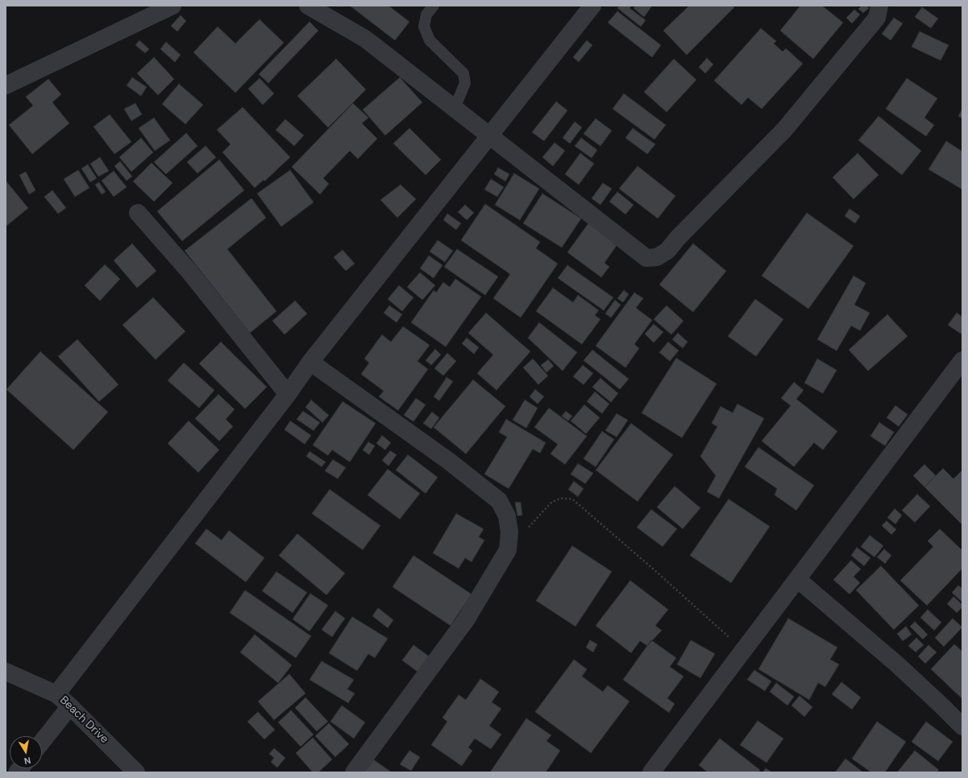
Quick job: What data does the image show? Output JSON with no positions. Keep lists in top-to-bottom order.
{
  "streets": {
    "street": ["Beach Drive"]
  },
  "north": "bottom"
}
